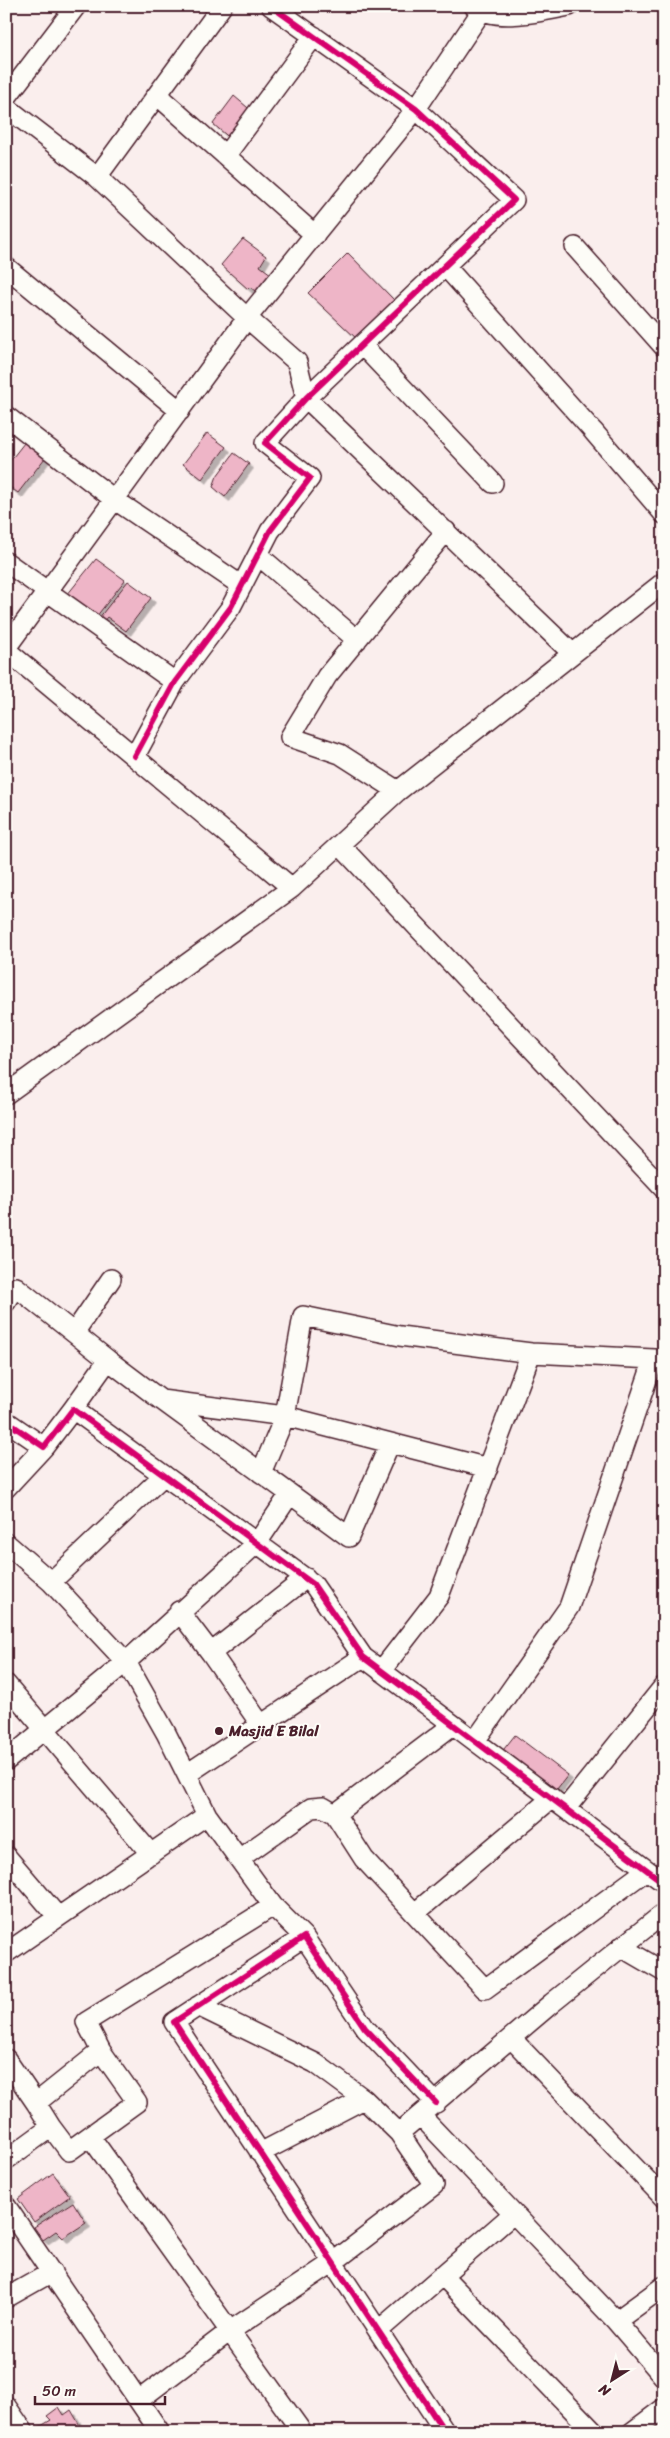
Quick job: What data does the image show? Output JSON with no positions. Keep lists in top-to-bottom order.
{
  "places": ["Masjid E Bilal"],
  "scale_bar": "50 m",
  "north": "bottom left"
}
